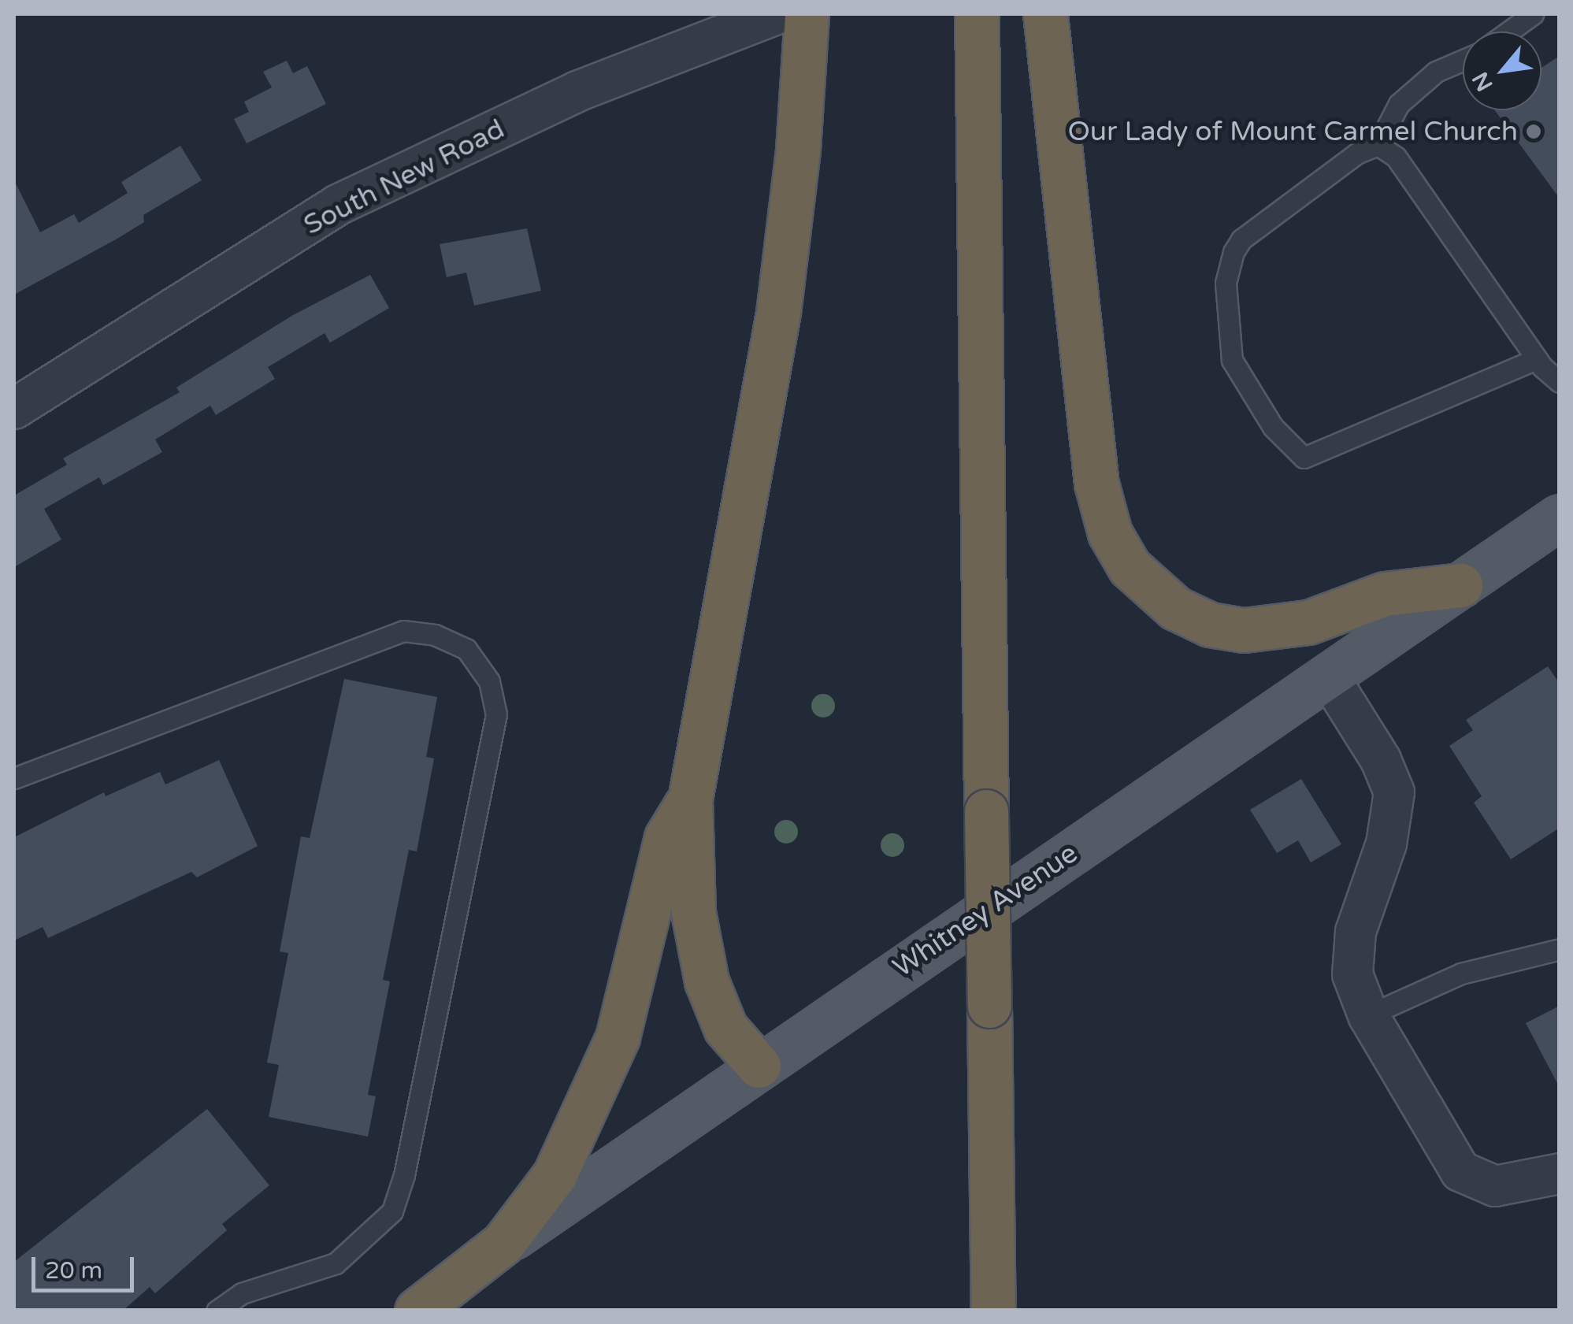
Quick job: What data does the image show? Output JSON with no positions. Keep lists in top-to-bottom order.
{
  "streets": {
    "highway": ["Whitney Avenue"],
    "street": ["South New Road"]
  },
  "places": ["Our Lady of Mount Carmel Church"],
  "scale_bar": "20 m",
  "north": "bottom left"
}
